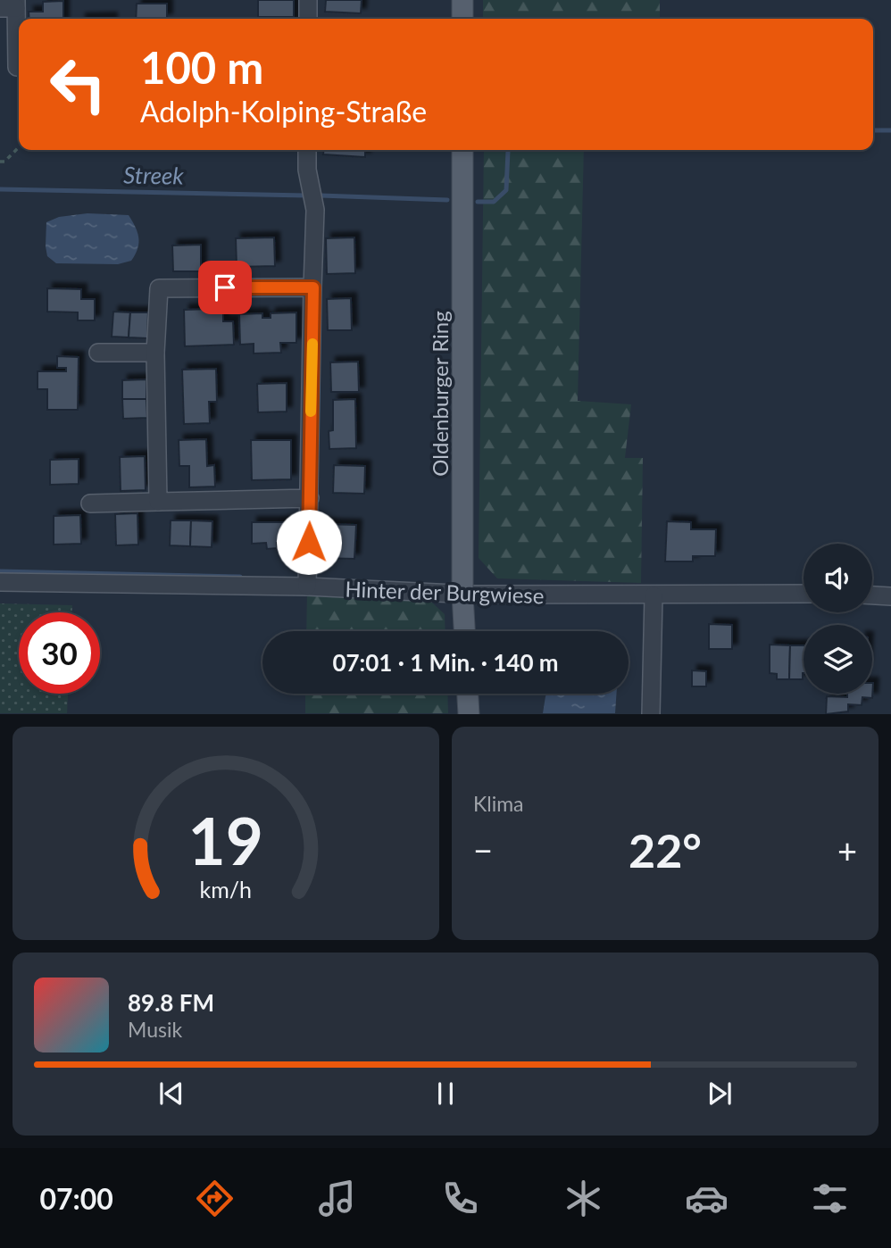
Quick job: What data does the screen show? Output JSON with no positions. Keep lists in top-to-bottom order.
{
  "streets": {
    "main road": ["Oldenburger Ring"],
    "street": ["Hinter der Burgwiese"]
  },
  "crossings": [
    ["Oldenburger Ring", "Hinter der Burgwiese"]
  ],
  "water": ["Streek"],
  "page": {
    "turn": ["100 m", "Adolph-Kolping-Straße"],
    "limit": "30",
    "trip": "07:01 · 1 Min. · 140 m",
    "tile": "Klima",
    "heat": ["−", "22°", "+"],
    "song": ["89.8 FM", "Musik"],
    "tabs": "07:00",
    "gauge": ["19", "km/h"]
  }
}
